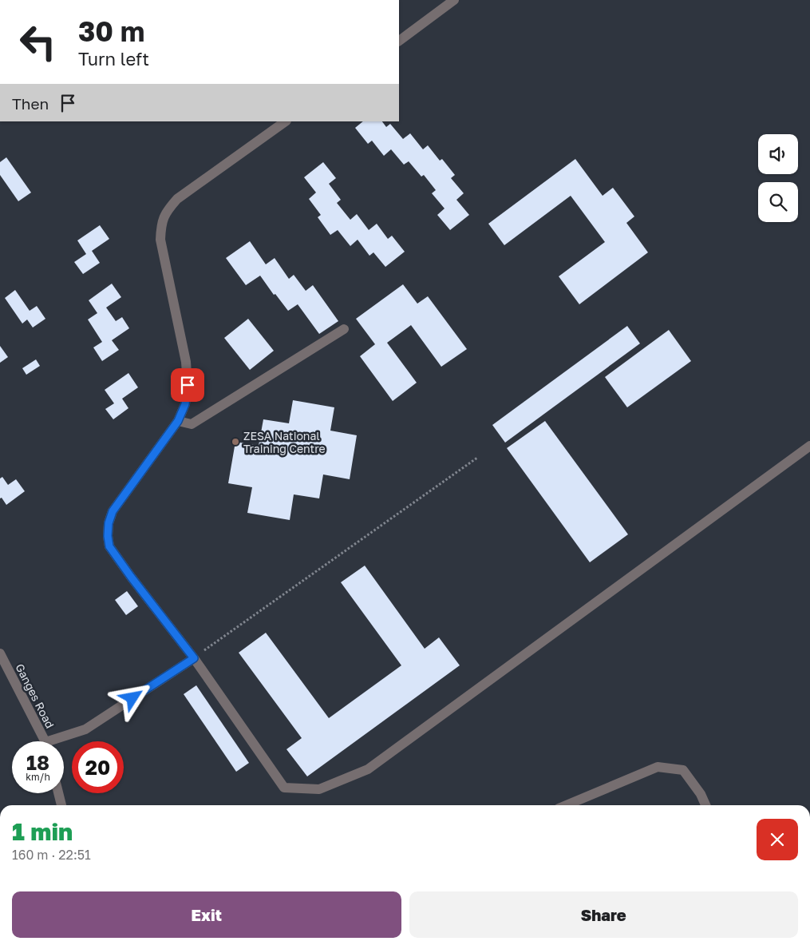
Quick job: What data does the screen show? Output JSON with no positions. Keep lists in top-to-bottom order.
{
  "streets": {
    "street": ["Ganges Road"]
  },
  "places": ["ZESA National Training Centre"],
  "page": {
    "turn": ["30 m", "Turn left"],
    "then": "Then",
    "speed": "18 km/h",
    "limit": "20",
    "heading": ["1 min", "160 m · 22:51"],
    "buttons": ["Exit", "Share"]
  }
}
